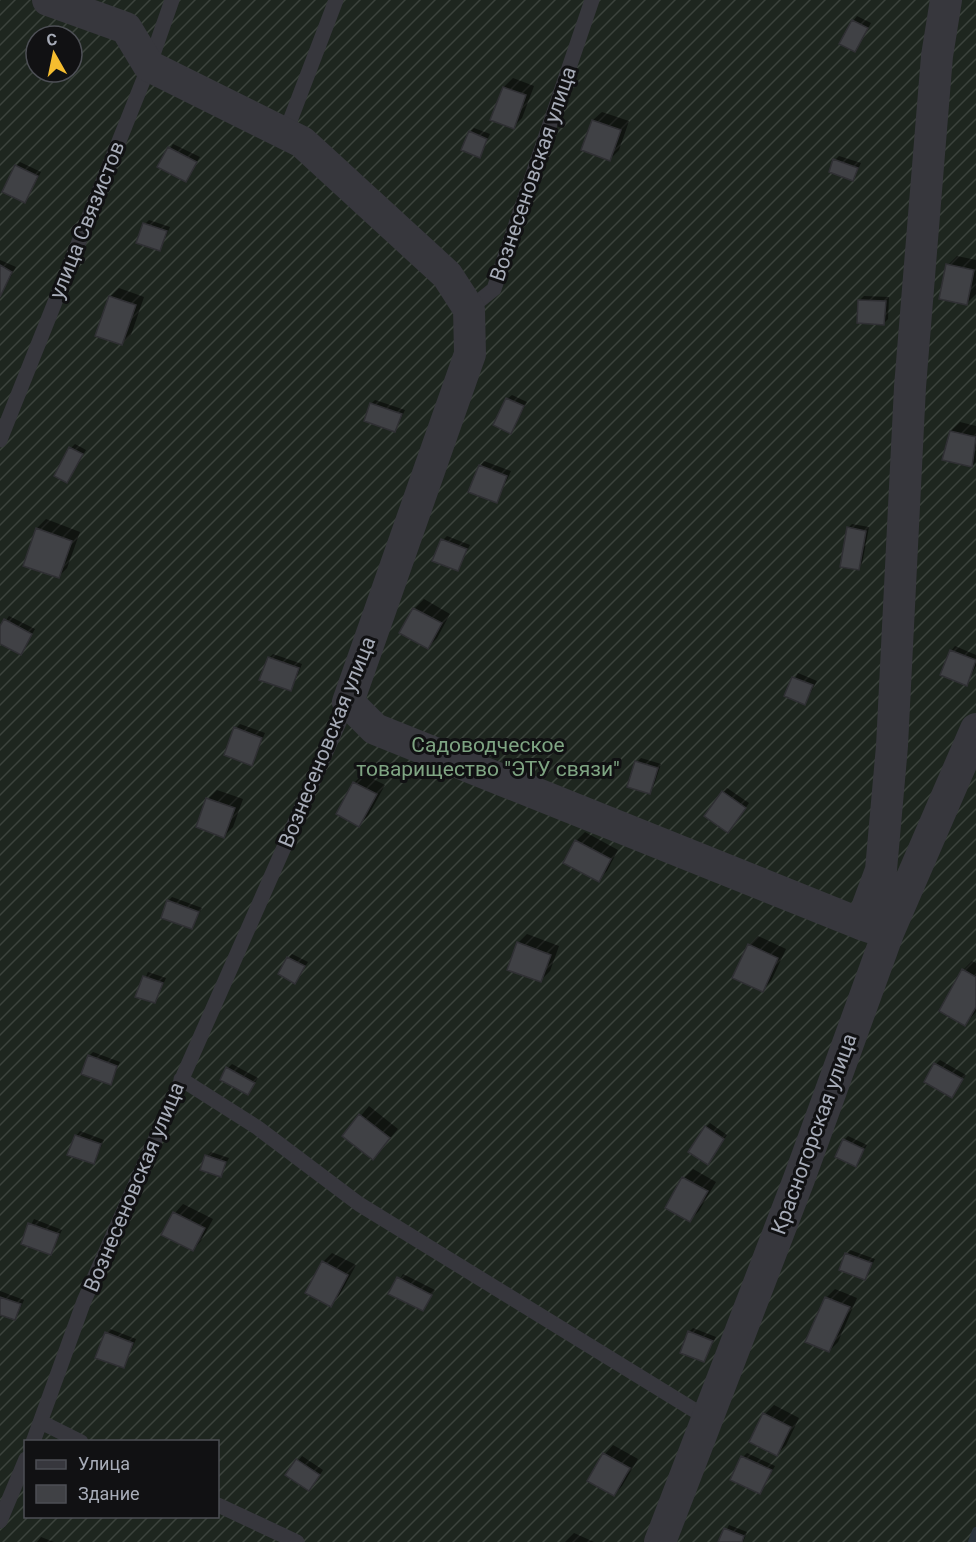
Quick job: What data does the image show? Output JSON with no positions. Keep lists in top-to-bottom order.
{
  "streets": {
    "street": ["Вознесеновская улица", "Красногорская улица"],
    "lane": ["улица Связистов"]
  },
  "parks": ["Садоводческое товарищество \"ЭТУ связи\""],
  "legend": ["Улица", "Здание"],
  "north": "top"
}
